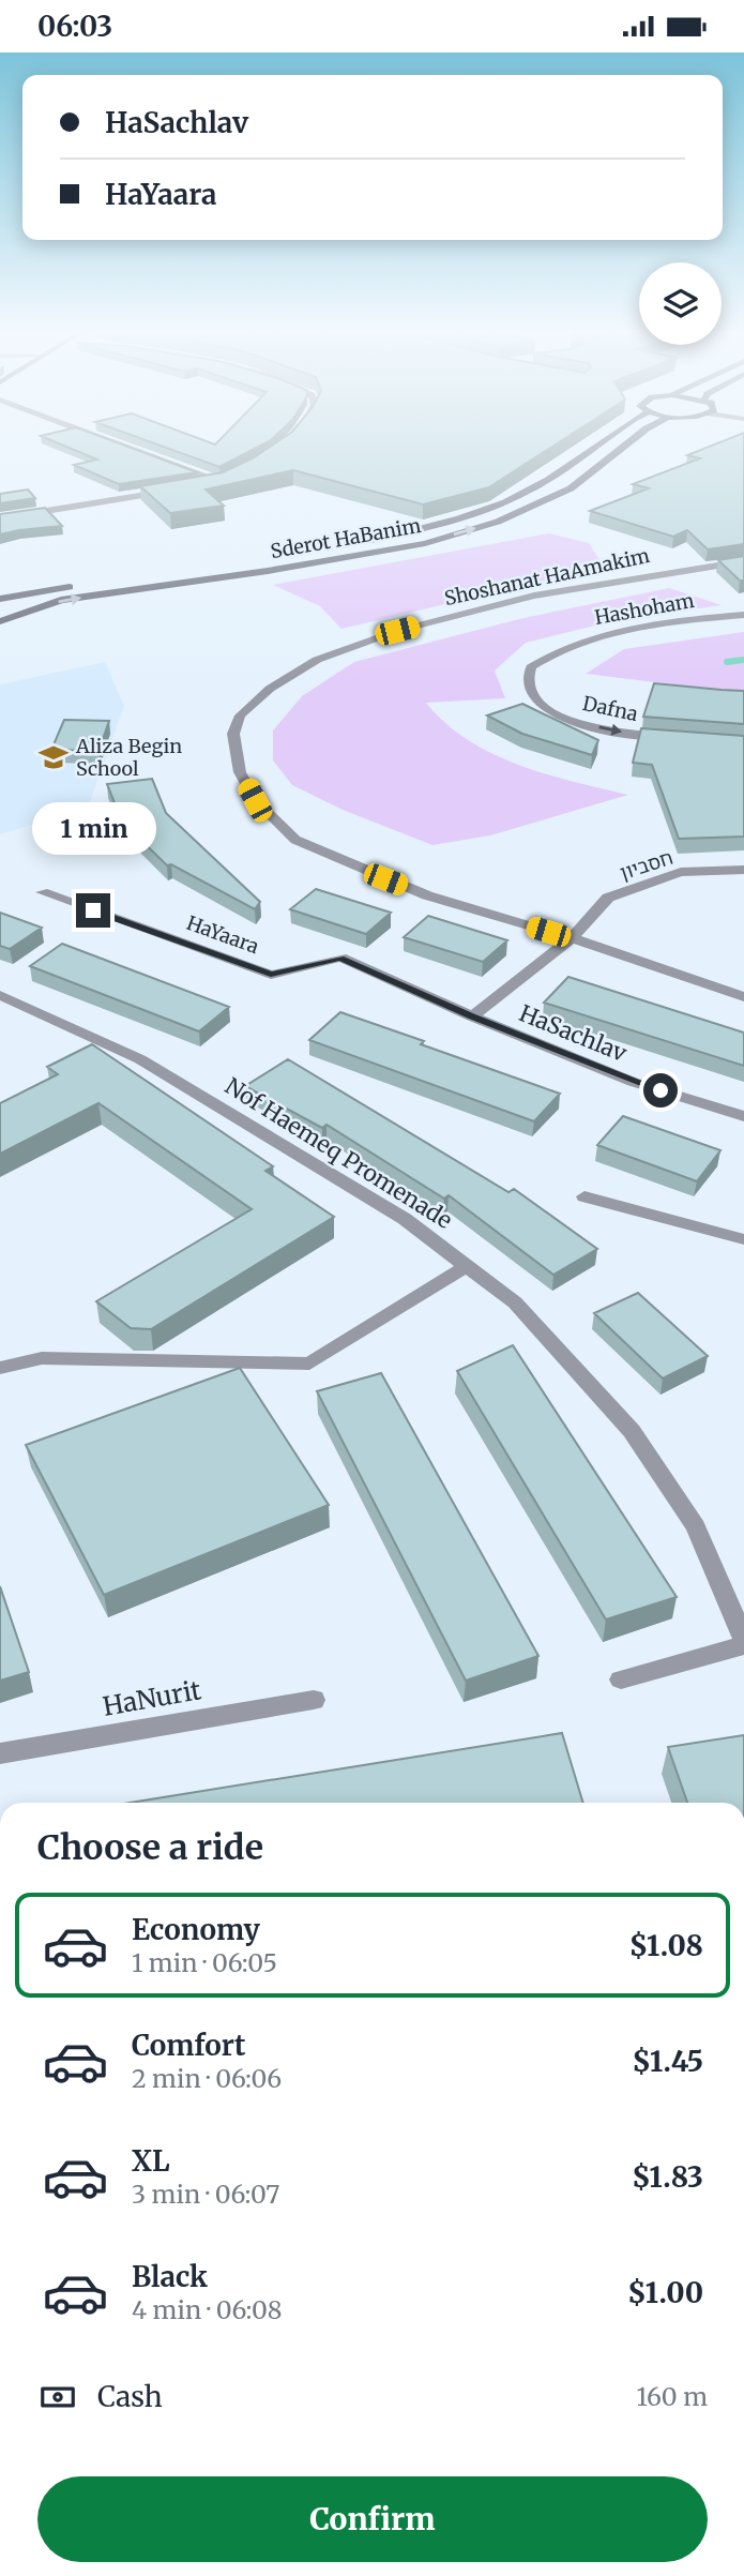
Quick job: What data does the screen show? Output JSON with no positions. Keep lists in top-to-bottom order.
{
  "streets": {
    "main road": ["Sderot HaBanim"],
    "street": [
      "Shoshanat HaAmakim",
      "Hashoham",
      "Dafna",
      "חסביון",
      "HaYaara",
      "HaSachlav",
      "Nof Haemeq Promenade",
      "HaNurit"
    ]
  },
  "crossings": [
    ["Shoshanat HaAmakim", "חסביון"],
    ["Hashoham", "Dafna"],
    ["חסביון", "HaYaara"],
    ["חסביון", "HaSachlav"],
    ["HaYaara", "HaSachlav"]
  ],
  "one_way": ["Dafna"],
  "places": {
    "school or university": ["Aliza Begin School"]
  },
  "page": {
    "status": "06:03",
    "banner": ["HaSachlav", "HaYaara"],
    "bubble": "1 min",
    "heading": "Choose a ride",
    "list": [
      {
        "name": "Economy",
        "note": "1 min · 06:05",
        "value": "$1.08"
      },
      {
        "name": "Comfort",
        "note": "2 min · 06:06",
        "value": "$1.45"
      },
      {
        "name": "XL",
        "note": "3 min · 06:07",
        "value": "$1.83"
      },
      {
        "name": "Black",
        "note": "4 min · 06:08",
        "value": "$1.00"
      }
    ],
    "pay": ["Cash", "160 m"],
    "buttons": "Confirm"
  }
}
